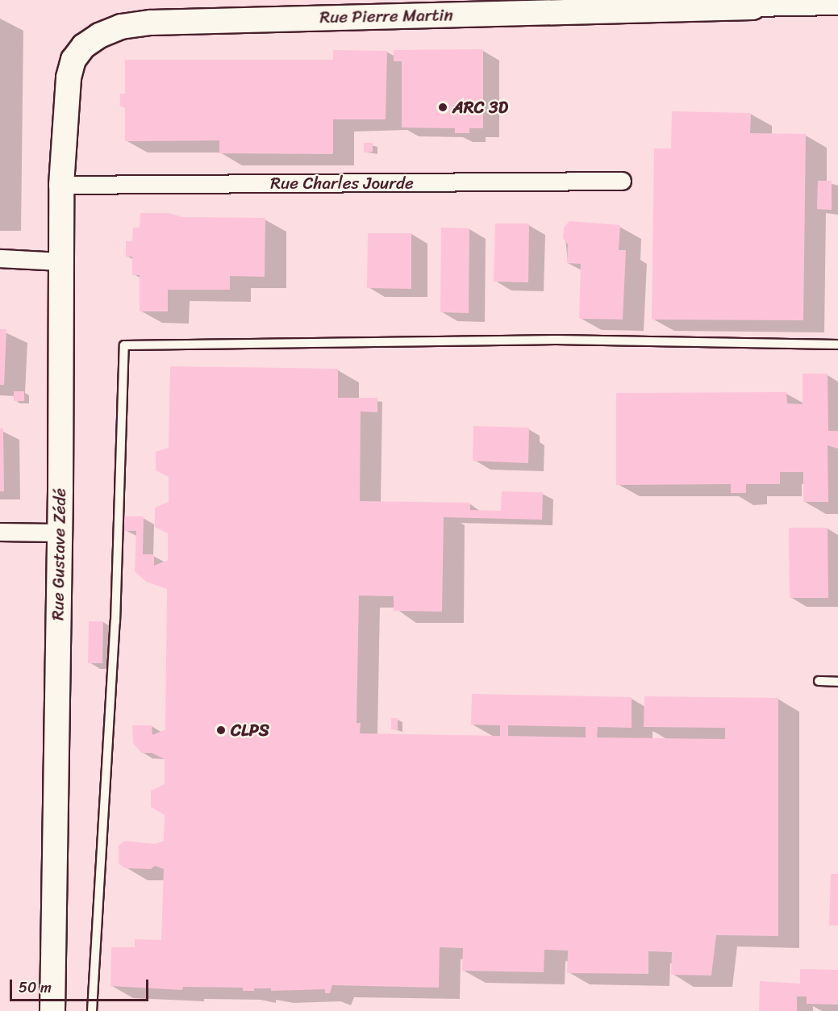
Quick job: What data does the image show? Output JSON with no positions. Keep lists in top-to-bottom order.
{
  "streets": {
    "street": ["Rue Pierre Martin", "Rue Charles Jourde", "Rue Gustave Zédé"]
  },
  "crossings": [
    ["Rue Pierre Martin", "Rue Gustave Zédé"],
    ["Rue Charles Jourde", "Rue Gustave Zédé"]
  ],
  "places": ["ARC 3D", "CLPS"],
  "scale_bar": "50 m"
}
